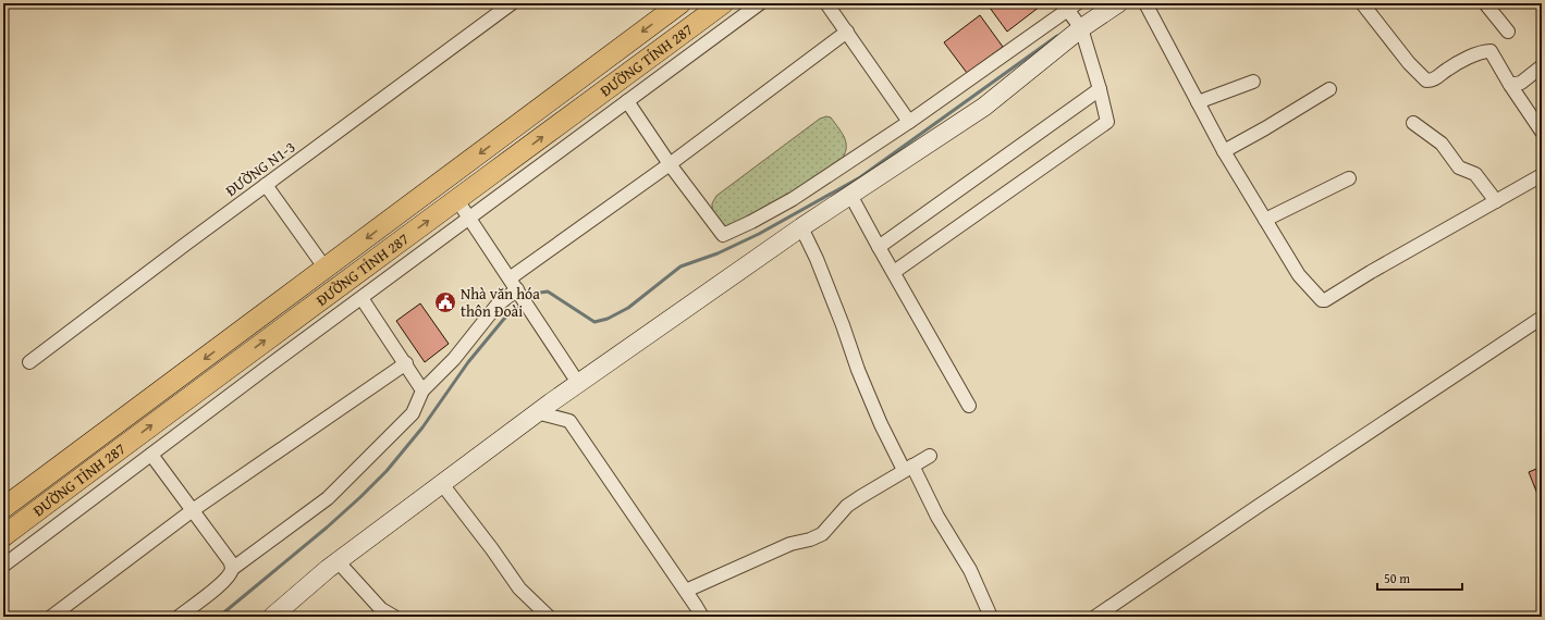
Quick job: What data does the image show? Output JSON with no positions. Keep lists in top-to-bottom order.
{
  "streets": {
    "main road": ["ĐƯỜNG TỈNH 287"],
    "street": ["ĐƯỜNG N1-3"]
  },
  "places": {
    "public building": ["Nhà văn hóa thôn Đoài"]
  },
  "scale_bar": "50 m"
}
